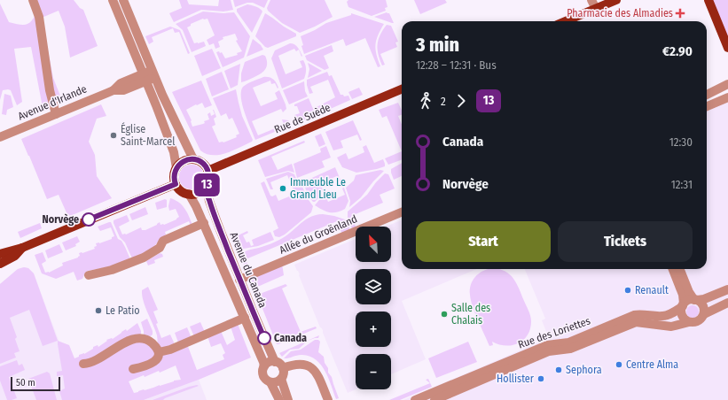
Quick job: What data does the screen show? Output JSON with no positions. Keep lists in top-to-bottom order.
{
  "streets": {
    "main road": ["Rue de Suède"],
    "street": [
      "Avenue d'Irlande",
      "Allée du Groënland",
      "Avenue du Canada",
      "Rue des Loriettes"
    ]
  },
  "crossings": [
    ["Rue de Suède", "Avenue du Canada"],
    ["Allée du Groënland", "Avenue du Canada"]
  ],
  "places": {
    "health": ["Pharmacie des Almadies"],
    "other": [
      "Église Saint-Marcel",
      "Immeuble Le Grand Lieu",
      "Norvège",
      "Renault",
      "Le Patio",
      "Salle des Chalais",
      "Canada",
      "Centre Alma",
      "Sephora",
      "Hollister"
    ]
  },
  "lines": ["bus line 13"],
  "scale_bar": "50 m",
  "north": "top left",
  "page": {
    "on_map": "13",
    "heading": ["3 min", "12:28 – 12:31 · Bus", "€2.90"],
    "legs": ["2", "13"],
    "list": [
      {
        "name": "Canada",
        "value": "12:30"
      },
      {
        "name": "Norvège",
        "value": "12:31"
      }
    ],
    "buttons": ["Start", "Tickets"],
    "map_buttons": ["+", "−"],
    "scale": "50 m"
  }
}
